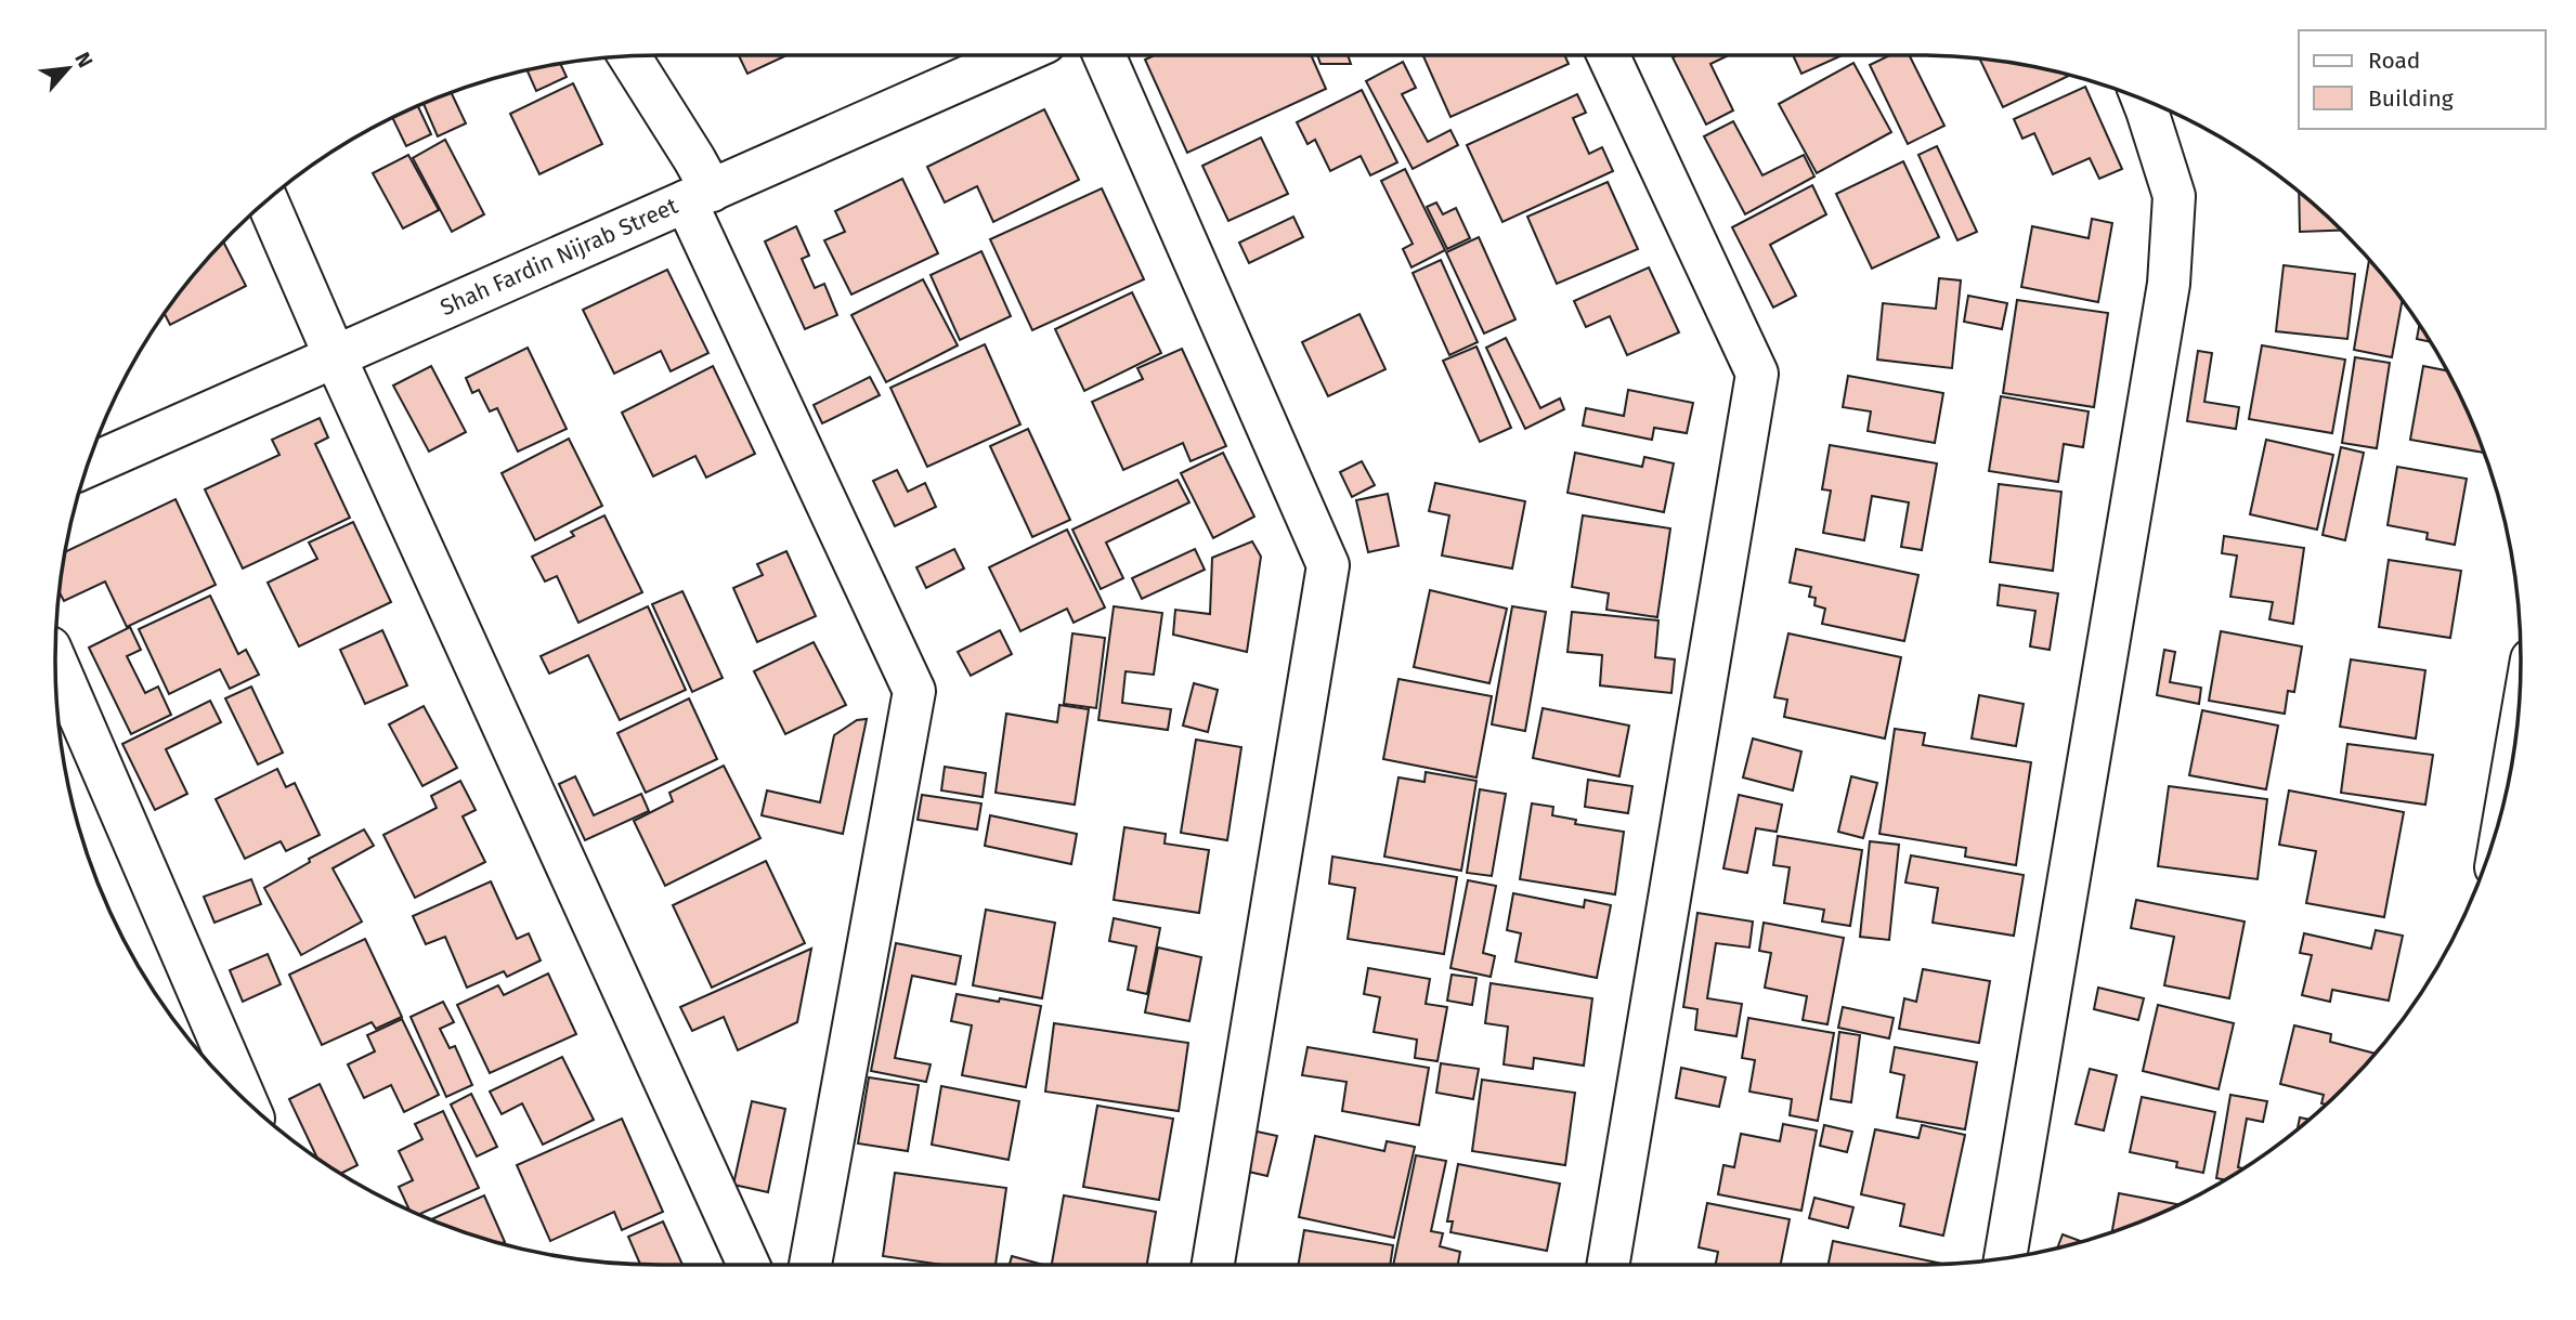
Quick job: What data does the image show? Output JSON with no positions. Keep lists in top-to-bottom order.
{
  "streets": {
    "street": ["Shah Fardin Nijrab Street"]
  },
  "legend": ["Road", "Building"],
  "north": "top right"
}
